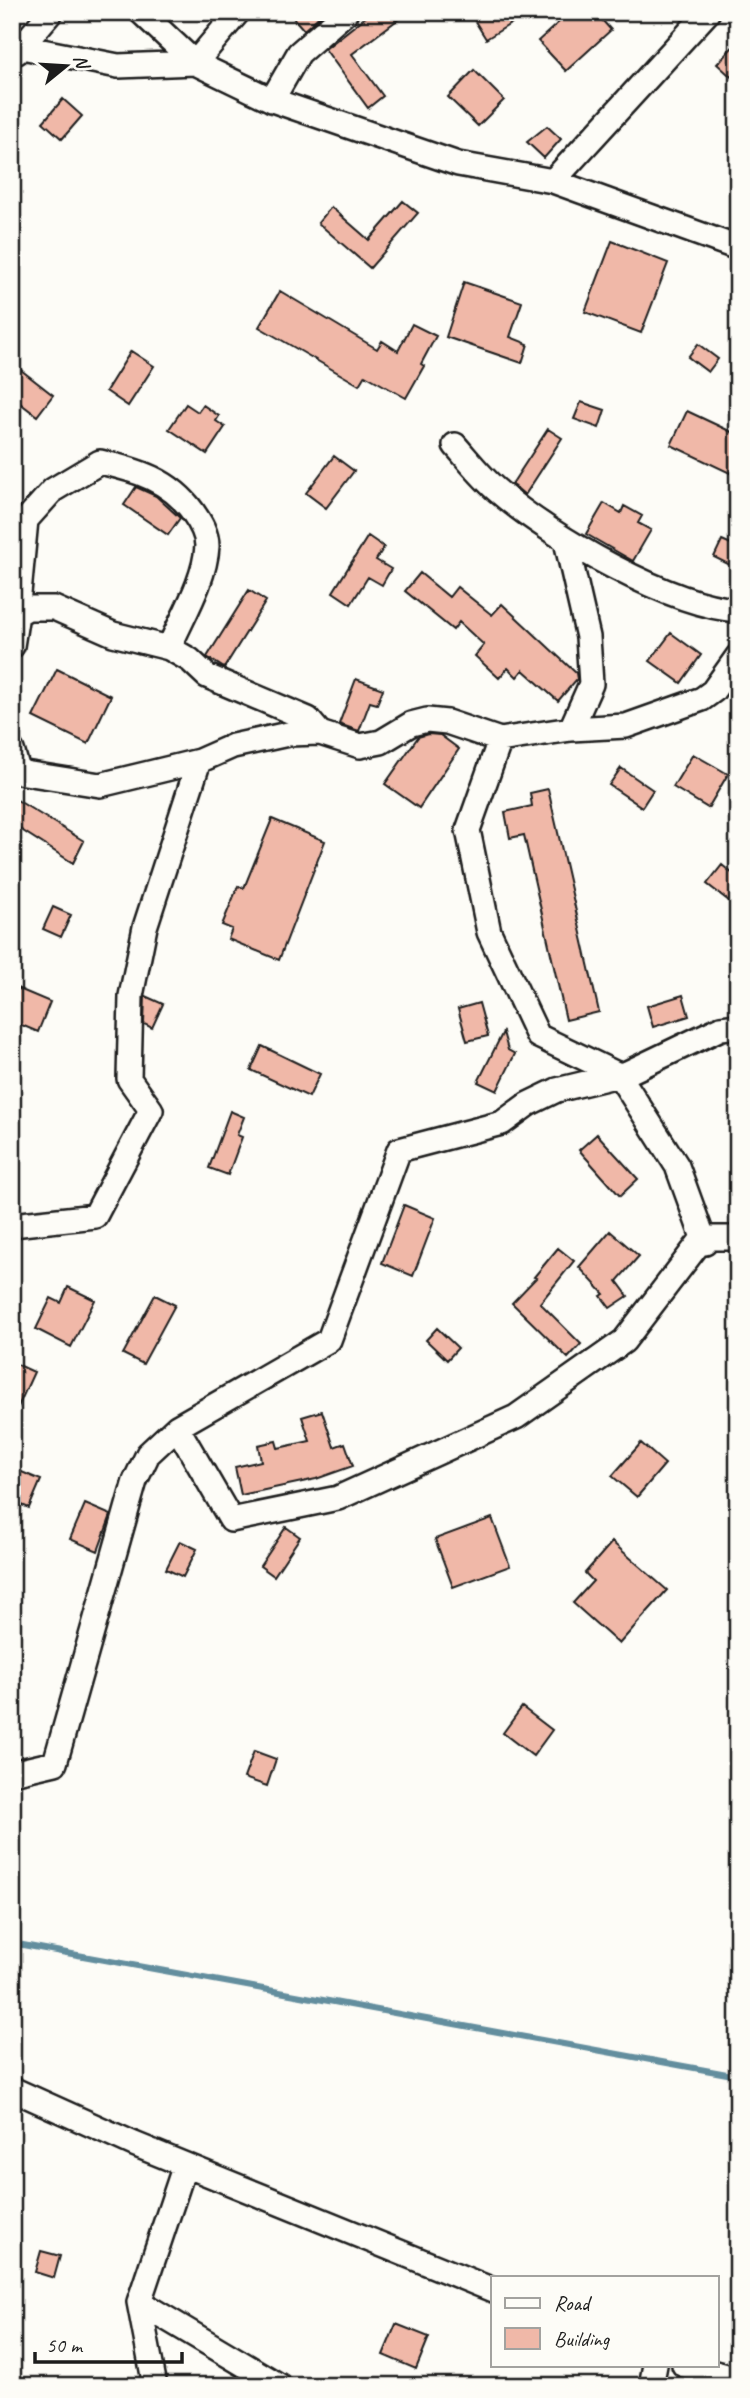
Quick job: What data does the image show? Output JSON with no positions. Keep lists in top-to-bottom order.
{
  "legend": ["Road", "Building"],
  "scale_bar": "50 m",
  "north": "right"
}
